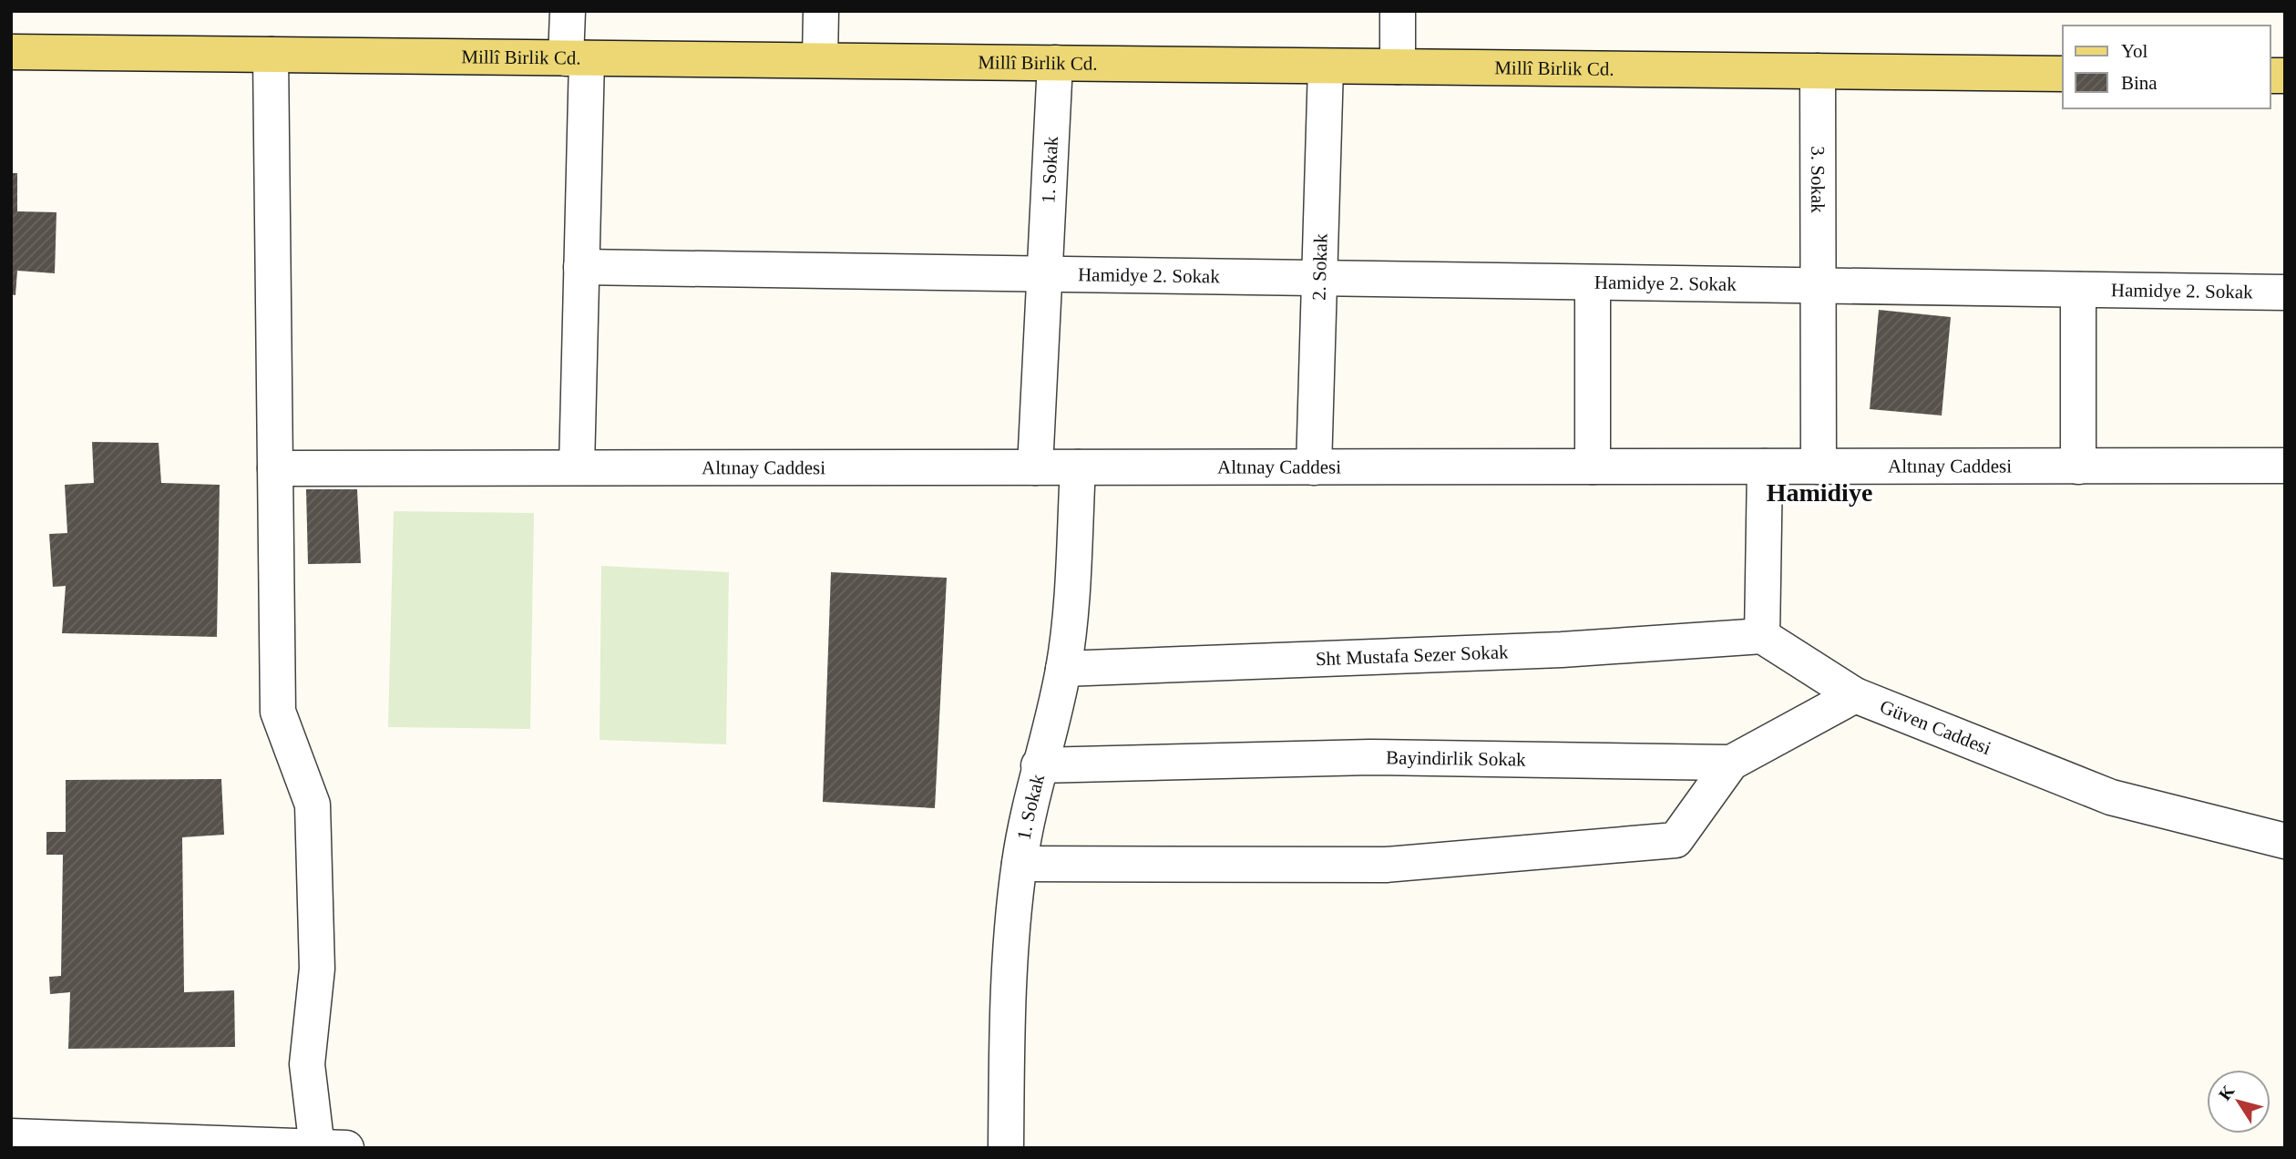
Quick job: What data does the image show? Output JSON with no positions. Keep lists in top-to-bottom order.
{
  "streets": {
    "main road": ["Millî Birlik Cd."],
    "street": [
      "1. Sokak",
      "3. Sokak",
      "2. Sokak",
      "Hamidye 2. Sokak",
      "Altınay Caddesi",
      "Sht Mustafa Sezer Sokak",
      "Güven Caddesi",
      "Bayindirlik Sokak"
    ]
  },
  "crossings": [
    ["Millî Birlik Cd.", "1. Sokak"],
    ["Millî Birlik Cd.", "3. Sokak"],
    ["Millî Birlik Cd.", "2. Sokak"],
    ["1. Sokak", "Hamidye 2. Sokak"],
    ["1. Sokak", "Altınay Caddesi"],
    ["1. Sokak", "Sht Mustafa Sezer Sokak"],
    ["1. Sokak", "Bayindirlik Sokak"],
    ["3. Sokak", "Hamidye 2. Sokak"],
    ["3. Sokak", "Altınay Caddesi"],
    ["2. Sokak", "Hamidye 2. Sokak"],
    ["2. Sokak", "Altınay Caddesi"],
    ["Sht Mustafa Sezer Sokak", "Güven Caddesi"],
    ["Güven Caddesi", "Bayindirlik Sokak"]
  ],
  "districts": ["Hamidiye"],
  "legend": ["Yol", "Bina"],
  "north": "top left"
}
